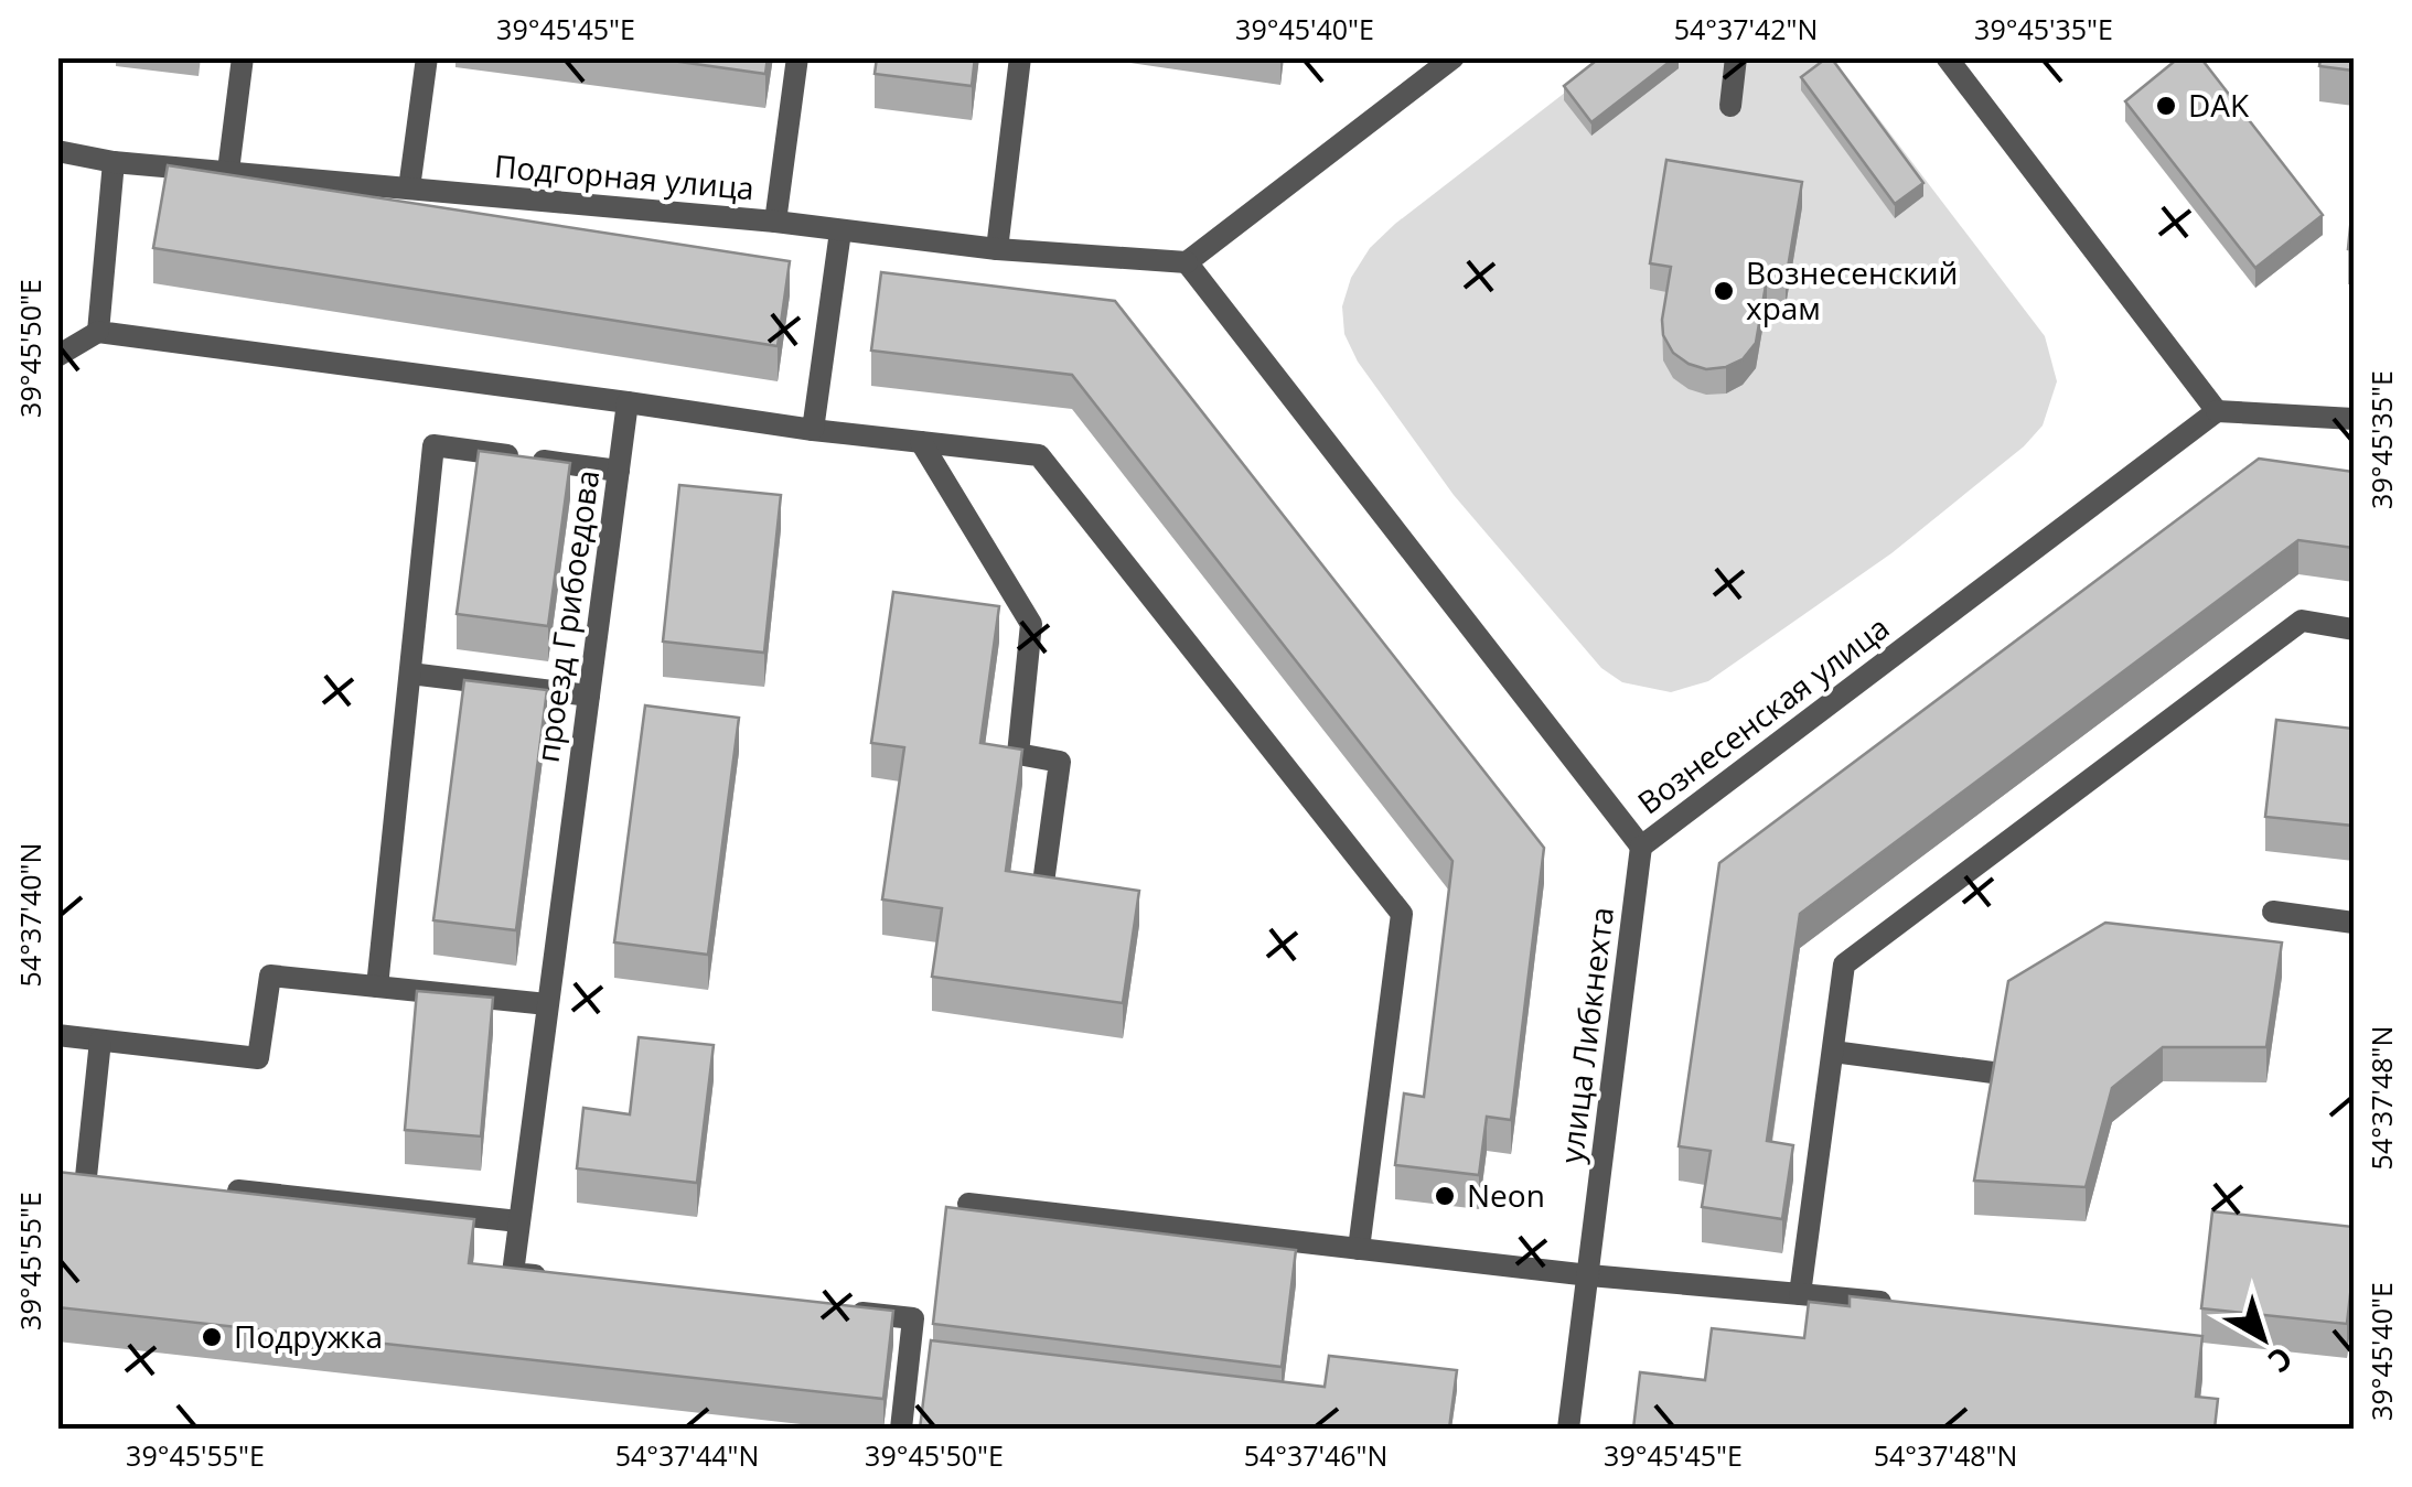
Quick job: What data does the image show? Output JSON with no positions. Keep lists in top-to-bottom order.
{
  "streets": {
    "street": [
      "Подгорная улица",
      "проезд Грибоедова",
      "Вознесенская улица",
      "улица Либкнехта"
    ]
  },
  "crossings": [
    ["Подгорная улица", "Вознесенская улица"],
    ["Вознесенская улица", "улица Либкнехта"]
  ],
  "places": [
    "DAK",
    "Вознесенский храм",
    "Neon",
    "Подружка"
  ],
  "north": "bottom right",
  "coordinates": [
    "39°45'45\"E",
    "39°45'40\"E",
    "54°37'42\"N",
    "39°45'35\"E",
    "39°45'50\"E",
    "54°37'40\"N",
    "54°37'48\"N",
    "39°45'55\"E",
    "54°37'44\"N",
    "54°37'46\"N"
  ]
}
